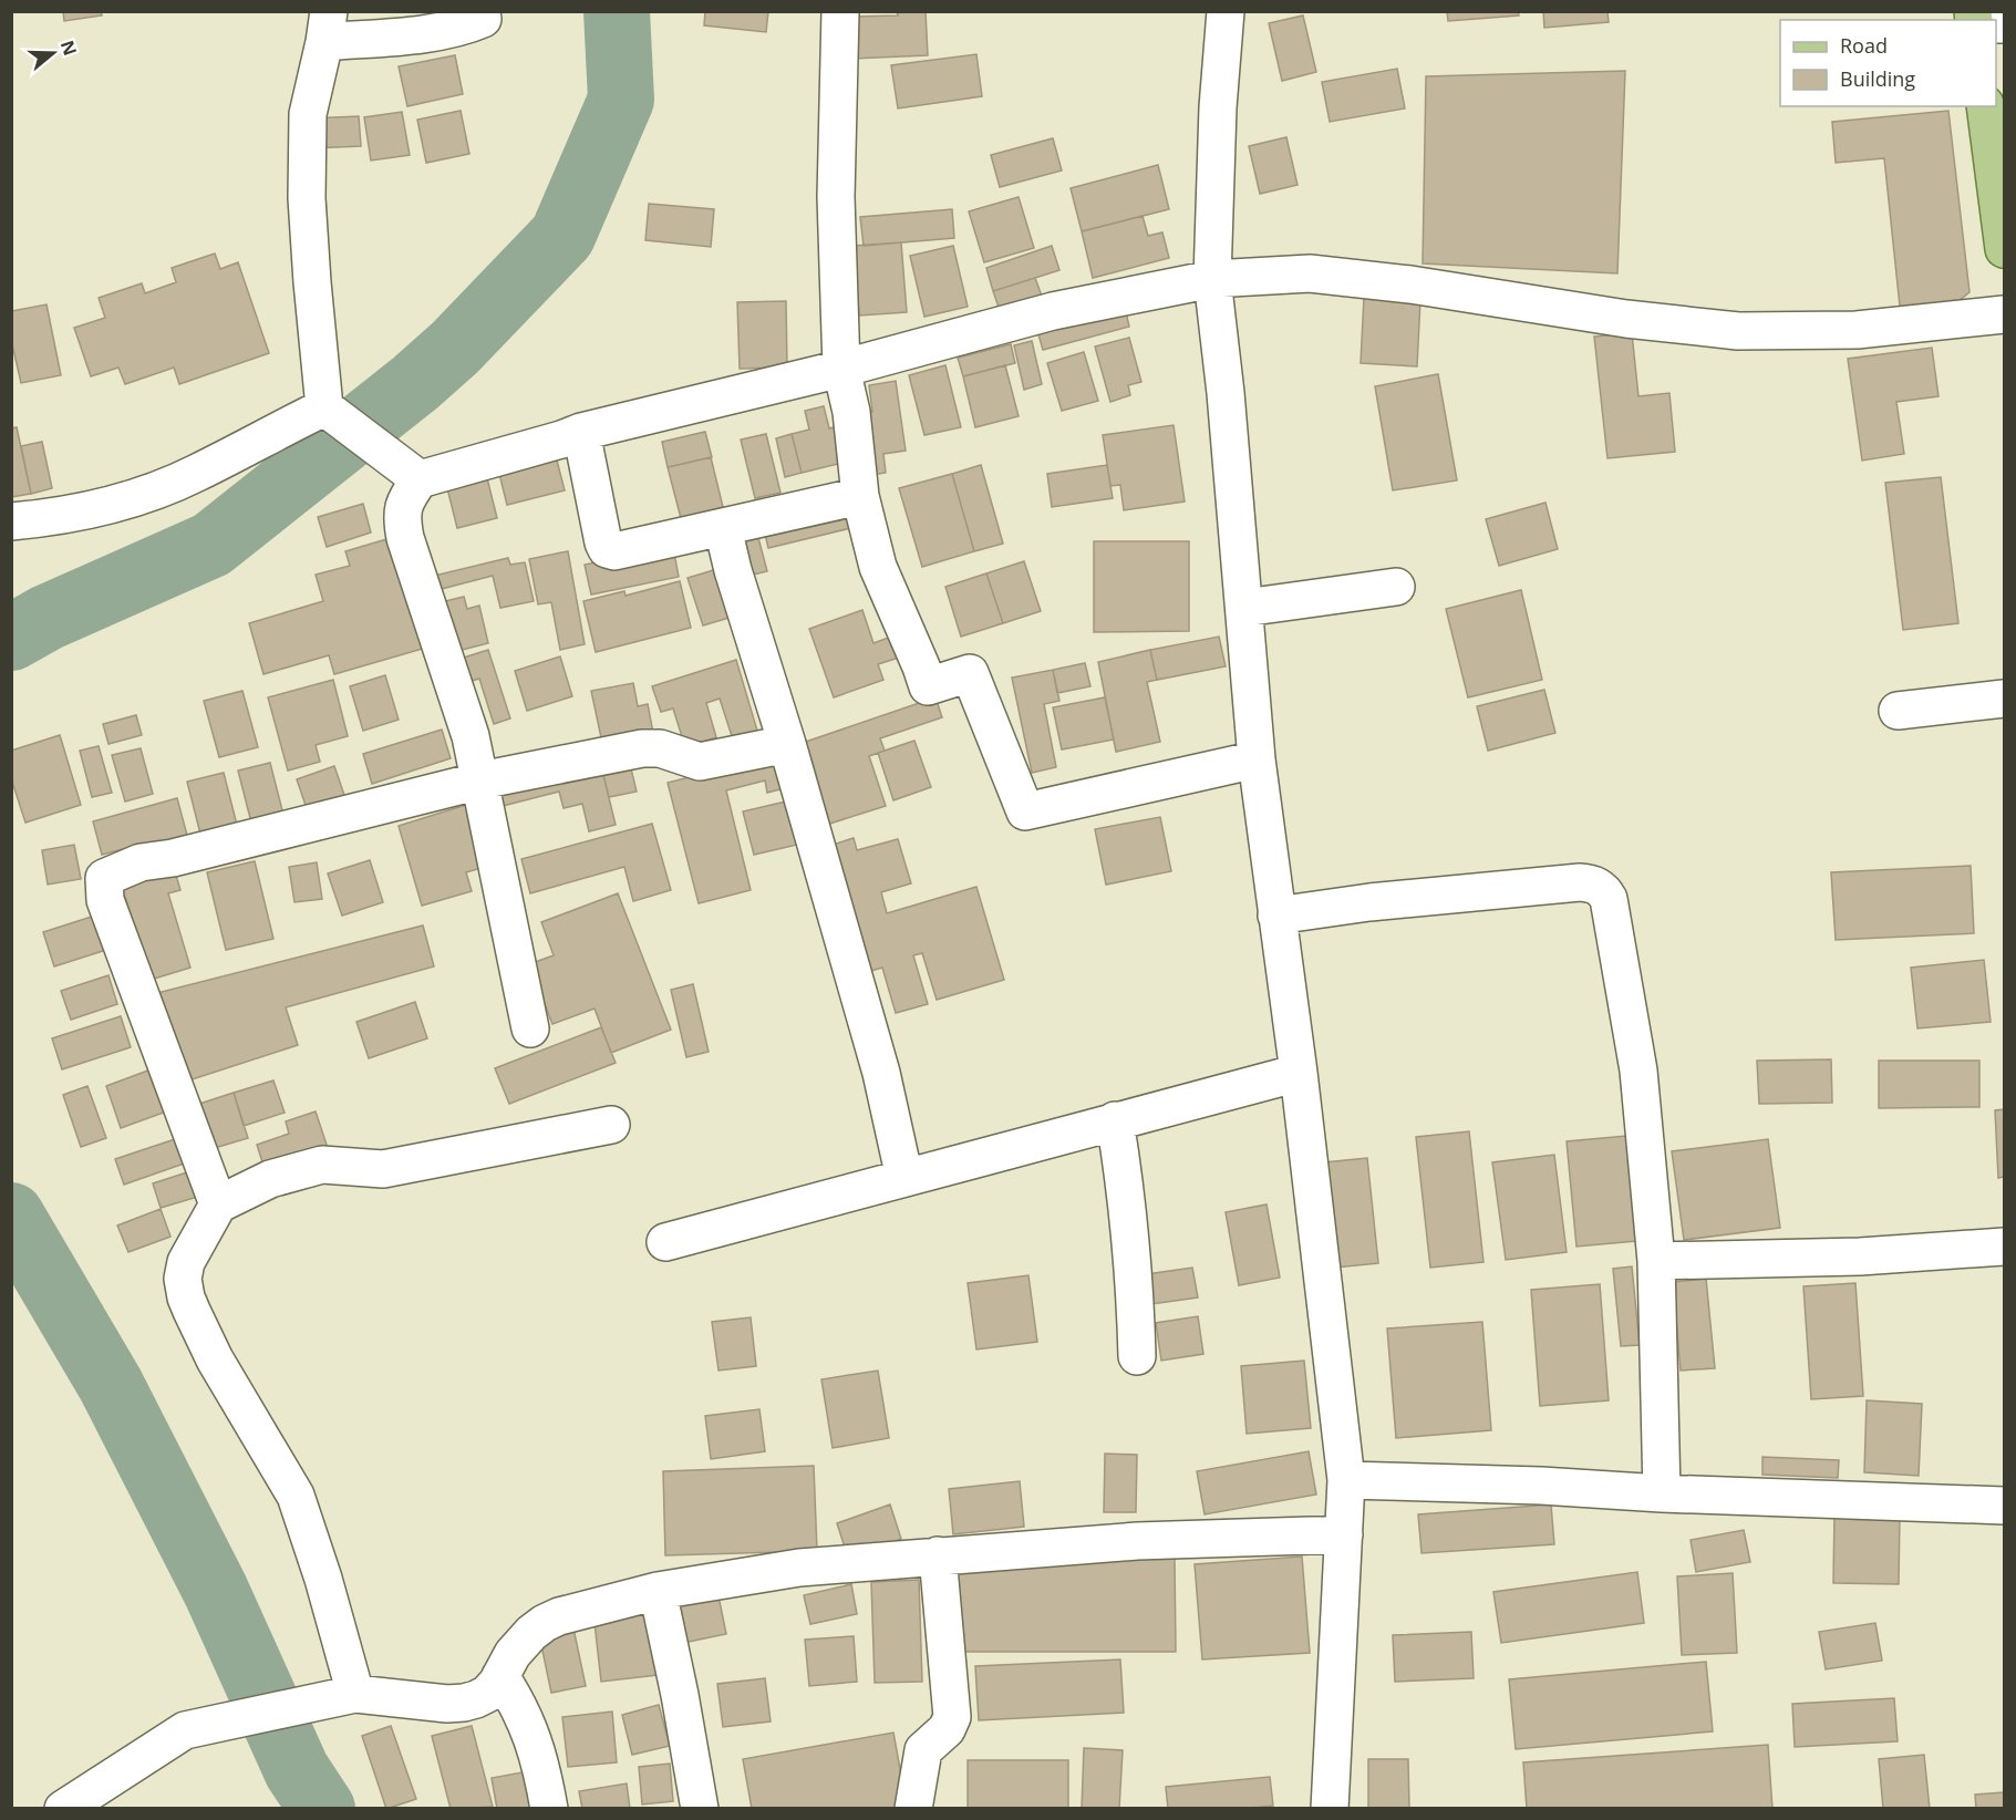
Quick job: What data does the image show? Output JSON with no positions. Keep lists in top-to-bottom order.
{
  "legend": ["Road", "Building"],
  "north": "right"
}
